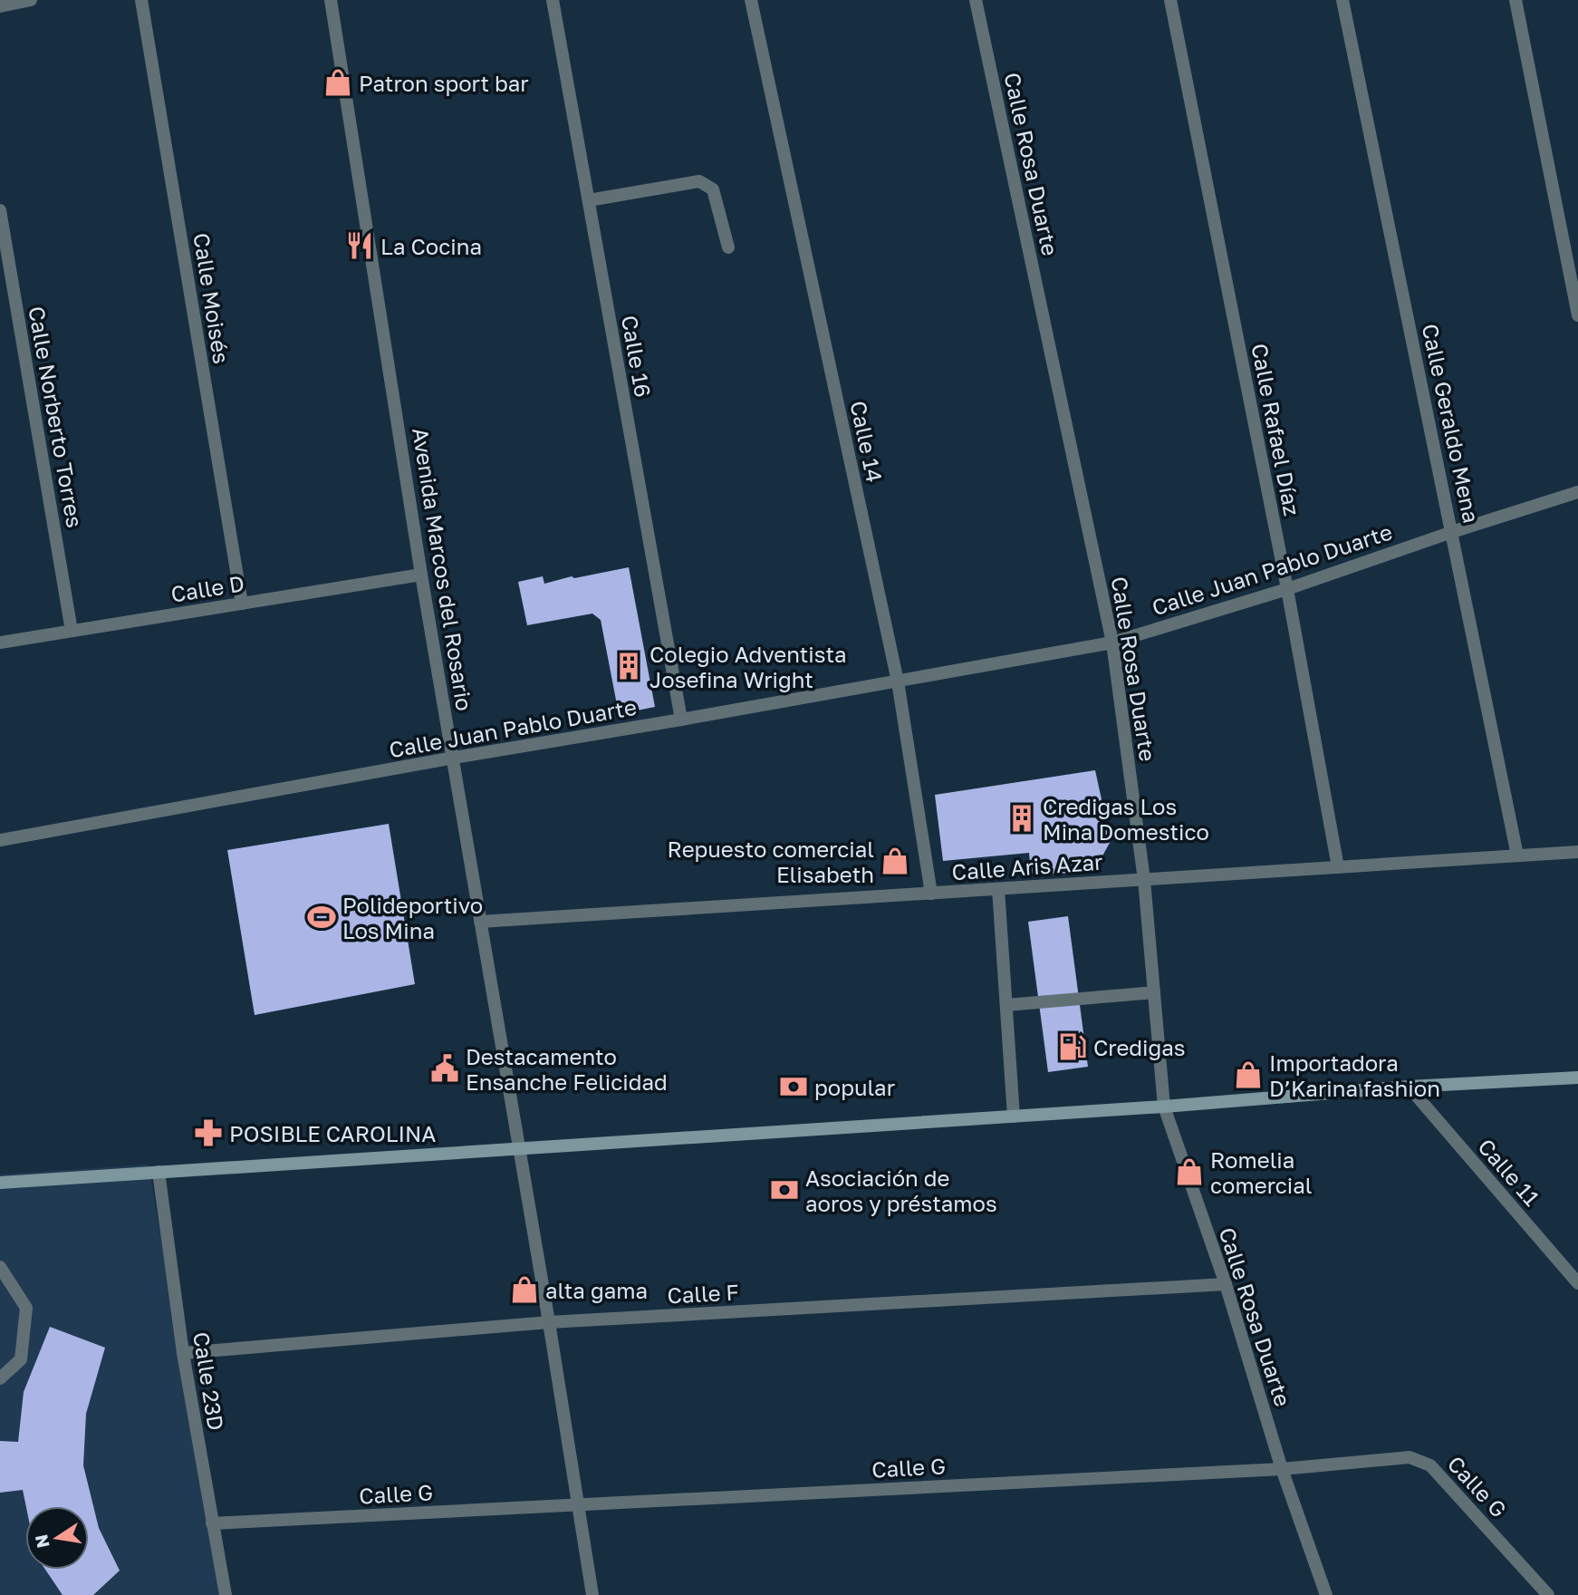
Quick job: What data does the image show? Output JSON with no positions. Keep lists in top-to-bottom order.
{
  "streets": {
    "street": [
      "Calle Rosa Duarte",
      "Calle Moisés",
      "Calle 16",
      "Calle Norberto Torres",
      "Calle Geraldo Mena",
      "Calle Rafael Díaz",
      "Calle 14",
      "Avenida Marcos del Rosario",
      "Calle Juan Pablo Duarte",
      "Calle D",
      "Calle Aris Azar",
      "Calle 11",
      "Calle F",
      "Calle 23D",
      "Calle G"
    ]
  },
  "crossings": [
    ["Calle Rosa Duarte", "Calle Juan Pablo Duarte"],
    ["Calle Rosa Duarte", "Calle Aris Azar"],
    ["Calle Rosa Duarte", "Calle F"],
    ["Calle Rosa Duarte", "Calle G"],
    ["Calle Moisés", "Calle D"],
    ["Calle 16", "Calle Juan Pablo Duarte"],
    ["Calle Norberto Torres", "Calle D"],
    ["Calle Geraldo Mena", "Calle Juan Pablo Duarte"],
    ["Calle Geraldo Mena", "Calle Aris Azar"],
    ["Calle Rafael Díaz", "Calle Juan Pablo Duarte"],
    ["Calle Rafael Díaz", "Calle Aris Azar"],
    ["Calle 14", "Calle Juan Pablo Duarte"],
    ["Calle 14", "Calle Aris Azar"],
    ["Avenida Marcos del Rosario", "Calle Juan Pablo Duarte"],
    ["Avenida Marcos del Rosario", "Calle D"],
    ["Avenida Marcos del Rosario", "Calle Aris Azar"],
    ["Avenida Marcos del Rosario", "Calle F"],
    ["Avenida Marcos del Rosario", "Calle G"],
    ["Calle F", "Calle 23D"],
    ["Calle 23D", "Calle G"]
  ],
  "places": {
    "shop": [
      "Patron sport bar",
      "Repuesto comercial Elisabeth",
      "Importadora D’Karina fashion",
      "Romelia comercial",
      "alta gama"
    ],
    "restaurant": ["La Cocina"],
    "building": ["Colegio Adventista Josefina Wright", "Credigas Los Mina Domestico"],
    "sports": ["Polideportivo Los Mina"],
    "fuel station": ["Credigas"],
    "public building": ["Destacamento Ensanche Felicidad"],
    "bank": ["popular", "Asociación de aoros y préstamos"],
    "pharmacy": ["POSIBLE CAROLINA"]
  },
  "north": "left"
}
